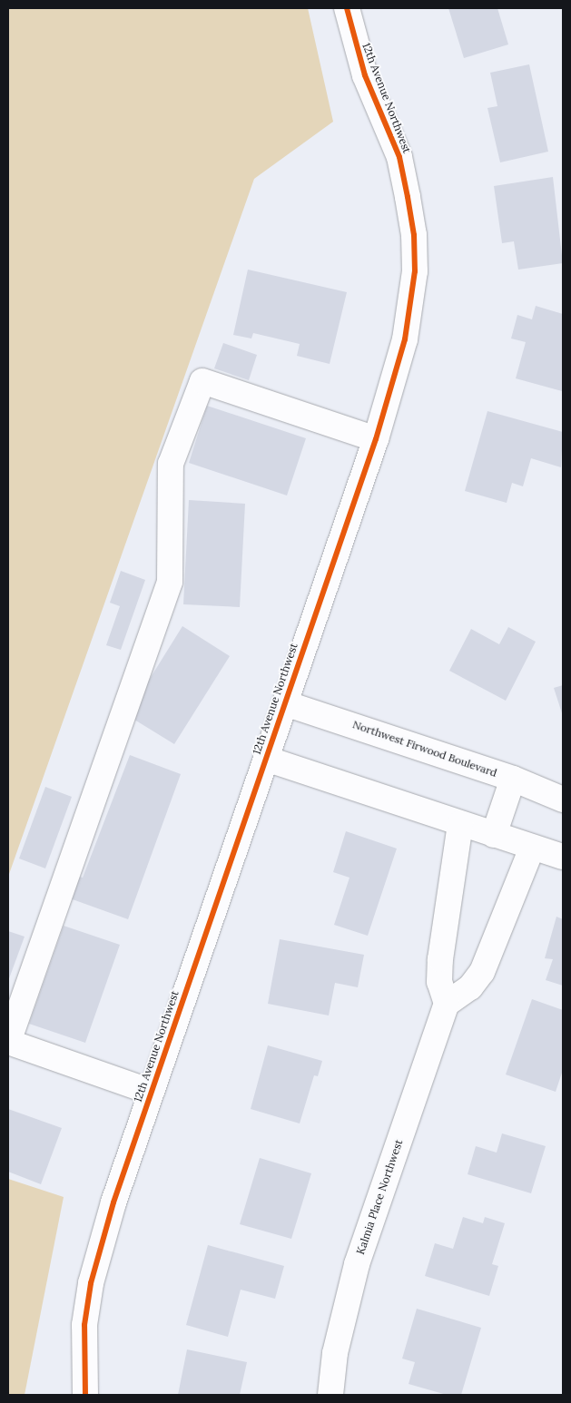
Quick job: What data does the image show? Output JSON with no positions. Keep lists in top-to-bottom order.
{
  "streets": {
    "street": ["12th Avenue Northwest", "Northwest Firwood Boulevard", "Kalmia Place Northwest"]
  },
  "crossings": [
    ["12th Avenue Northwest", "Northwest Firwood Boulevard"]
  ]
}
